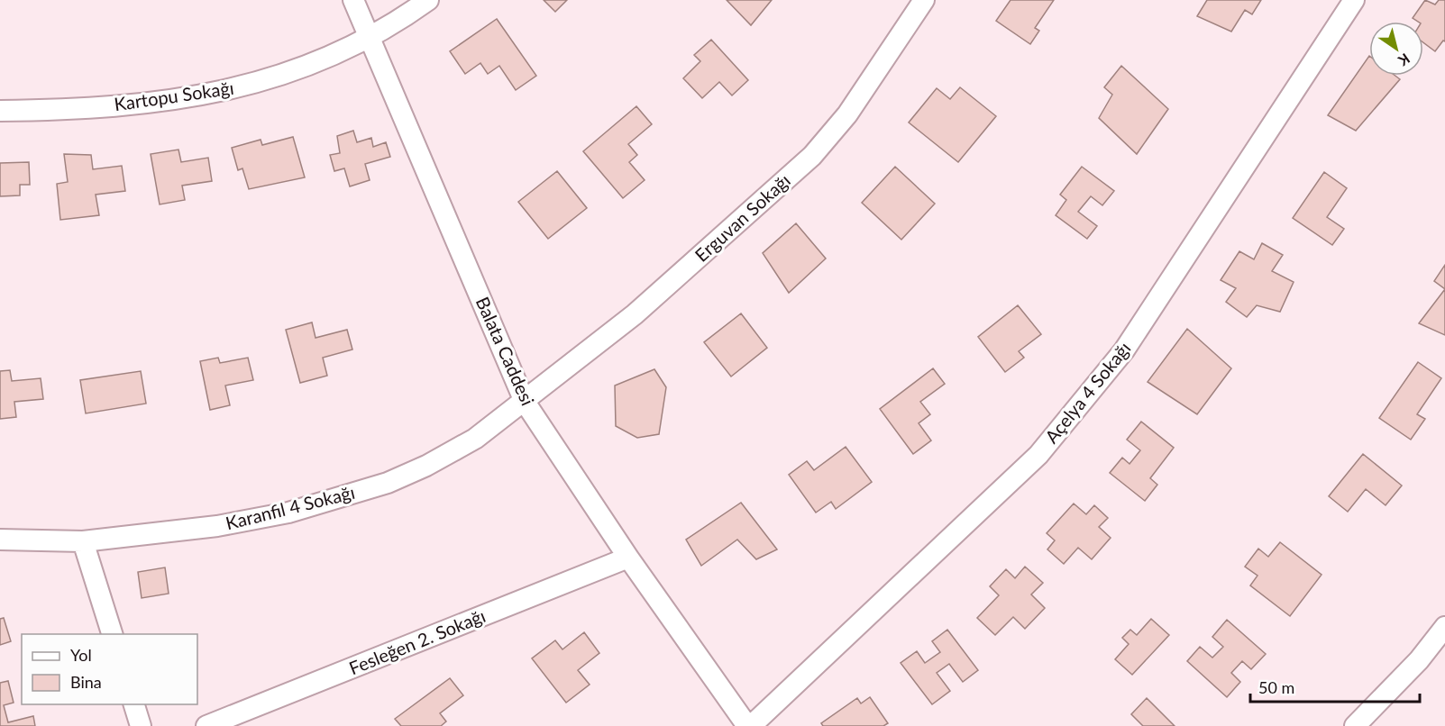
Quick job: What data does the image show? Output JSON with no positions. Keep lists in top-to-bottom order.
{
  "streets": {
    "street": [
      "Kartopu Sokağı",
      "Erguvan Sokağı",
      "Balata Caddesi",
      "Açelya 4 Sokağı",
      "Karanfil 4 Sokağı",
      "Fesleğen 2. Sokağı"
    ]
  },
  "crossings": [
    ["Kartopu Sokağı", "Balata Caddesi"],
    ["Erguvan Sokağı", "Balata Caddesi"],
    ["Erguvan Sokağı", "Karanfil 4 Sokağı"],
    ["Balata Caddesi", "Açelya 4 Sokağı"],
    ["Balata Caddesi", "Karanfil 4 Sokağı"],
    ["Balata Caddesi", "Fesleğen 2. Sokağı"]
  ],
  "legend": ["Yol", "Bina"],
  "scale_bar": "50 m",
  "north": "bottom right"
}
